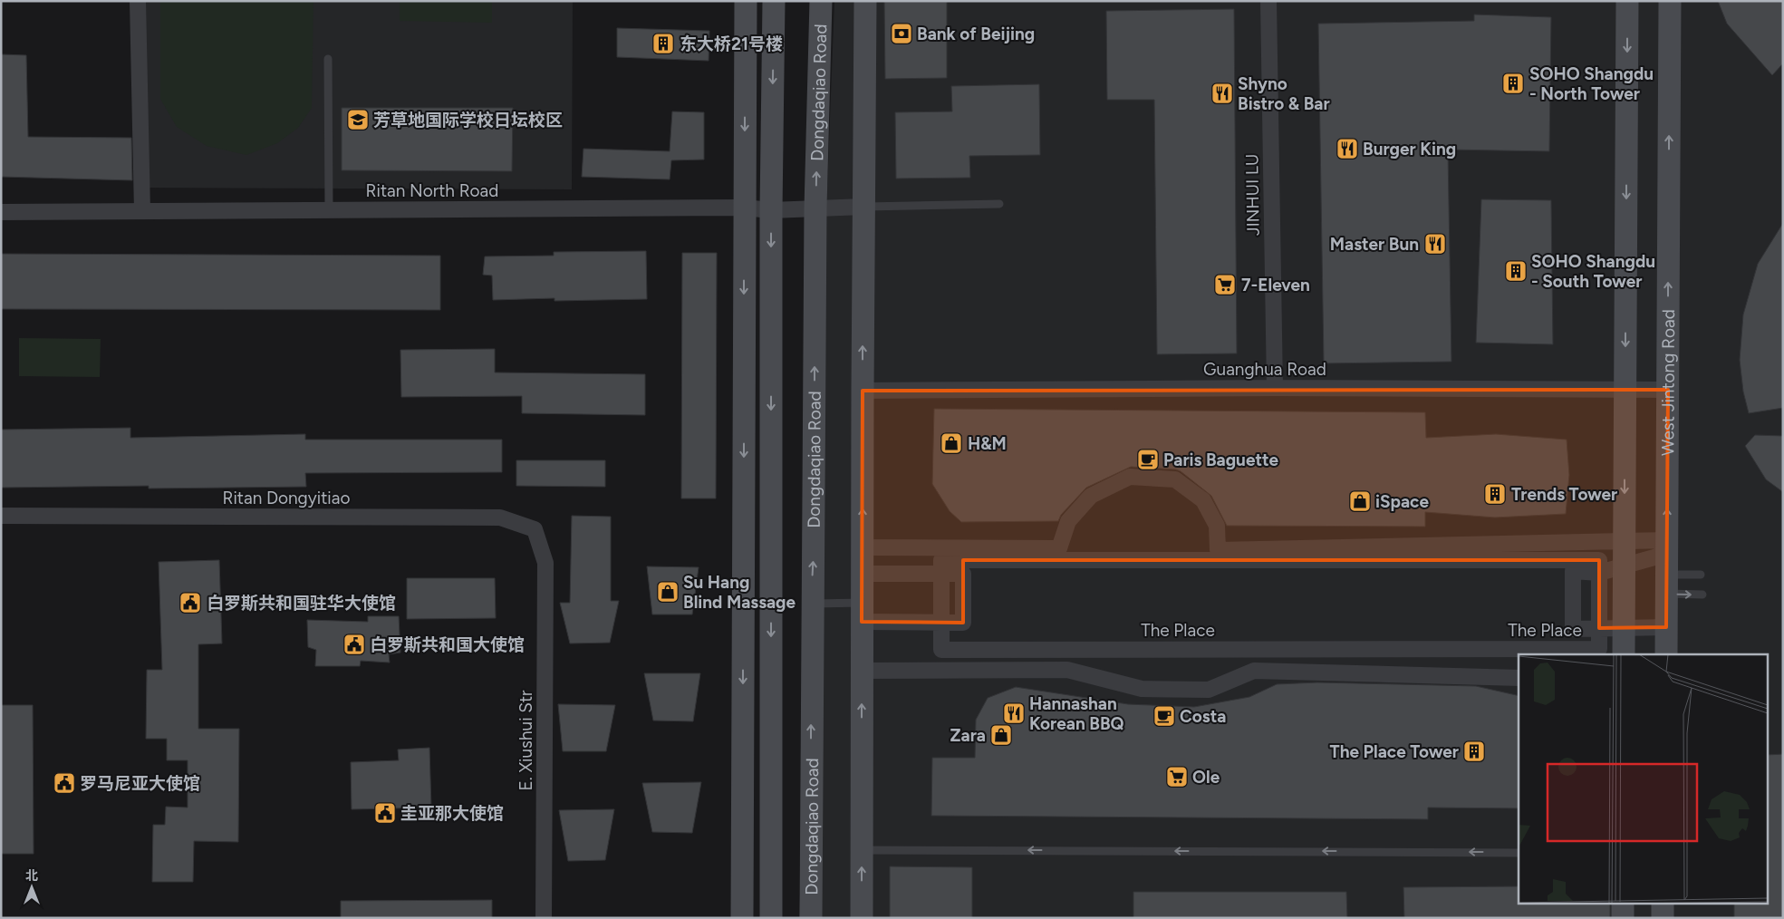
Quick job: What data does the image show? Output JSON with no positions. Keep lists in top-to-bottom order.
{
  "streets": {
    "main road": ["Dongdaqiao Road", "West Jintong Road"],
    "street": [
      "Ritan North Road",
      "JINHUI LU",
      "Guanghua Road",
      "Ritan Dongyitiao",
      "The Place",
      "E. Xiushui Str"
    ]
  },
  "crossings": [
    ["Dongdaqiao Road", "Ritan North Road"],
    ["JINHUI LU", "Guanghua Road"],
    ["Guanghua Road", "West Jintong Road"],
    ["Ritan Dongyitiao", "E. Xiushui Str"]
  ],
  "places": {
    "bank": ["Bank of Beijing"],
    "building": [
      "东大桥21号楼",
      "SOHO Shangdu - North Tower",
      "SOHO Shangdu - South Tower",
      "Trends Tower",
      "The Place Tower"
    ],
    "restaurant": [
      "Shyno Bistro & Bar",
      "Burger King",
      "Master Bun",
      "Hannashan Korean BBQ"
    ],
    "school or university": ["芳草地国际学校日坛校区"],
    "supermarket": ["7-Eleven", "Ole"],
    "shop": [
      "H&M",
      "iSpace",
      "Su Hang Blind Massage",
      "Zara"
    ],
    "cafe": ["Paris Baguette", "Costa"],
    "public building": [
      "白罗斯共和国驻华大使馆",
      "白罗斯共和国大使馆",
      "罗马尼亚大使馆",
      "圭亚那大使馆"
    ]
  },
  "north": "top"
}
